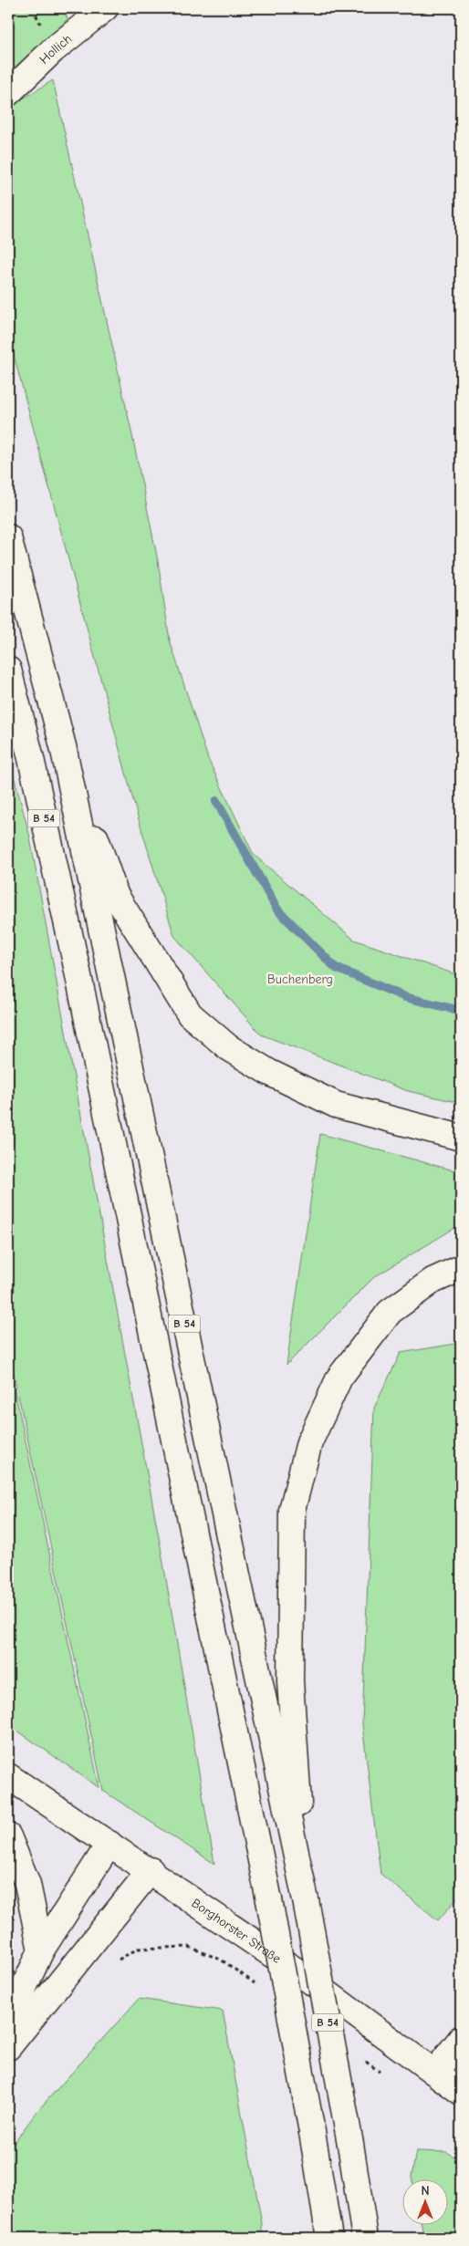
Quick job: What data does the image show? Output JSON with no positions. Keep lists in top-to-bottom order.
{
  "streets": {
    "main road": ["Hollich", "B 54", "Borghorster Straße"]
  },
  "parks": ["Buchenberg"],
  "north": "top"
}
